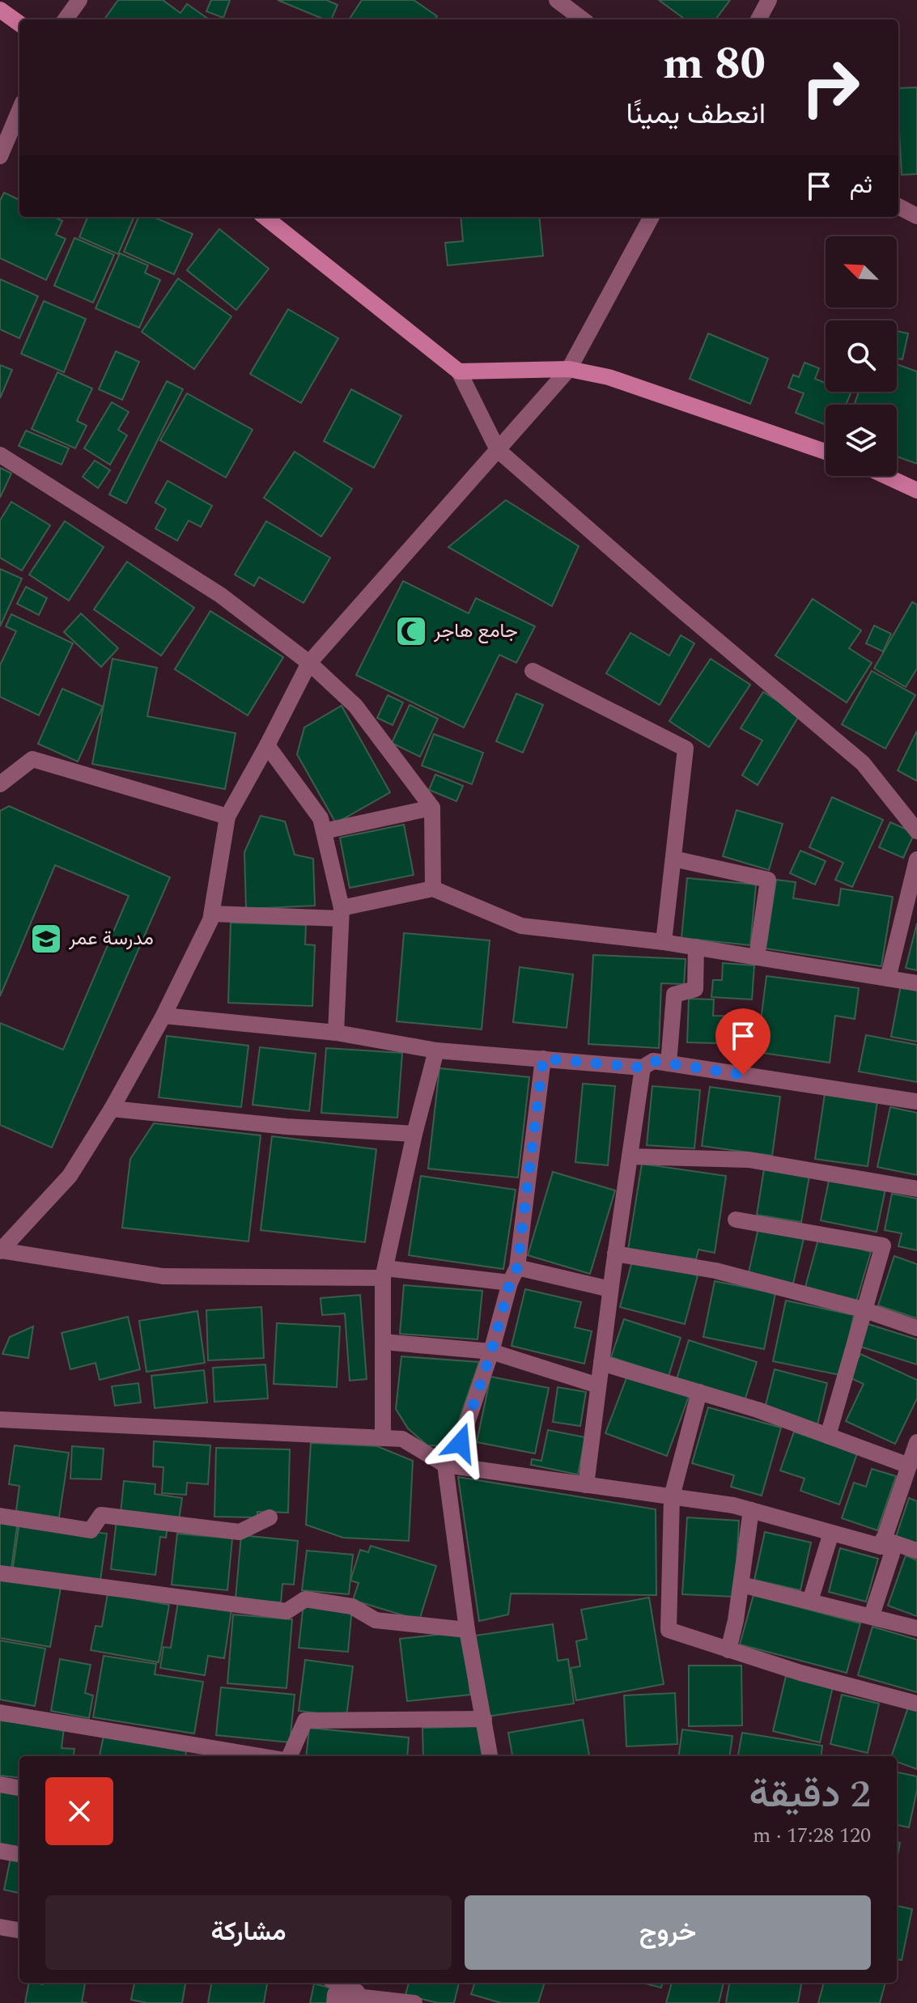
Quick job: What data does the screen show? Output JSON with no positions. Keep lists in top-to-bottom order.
{
  "places": {
    "mosque": ["جامع هاجر"],
    "school or university": ["مدرسة عمر"]
  },
  "north": "top left",
  "page": {
    "turn": ["80 m", "انعطف يمينًا"],
    "then": "ثم",
    "heading": ["2 دقيقة", "120 m · 17:28"],
    "buttons": ["خروج", "مشاركة"]
  }
}
